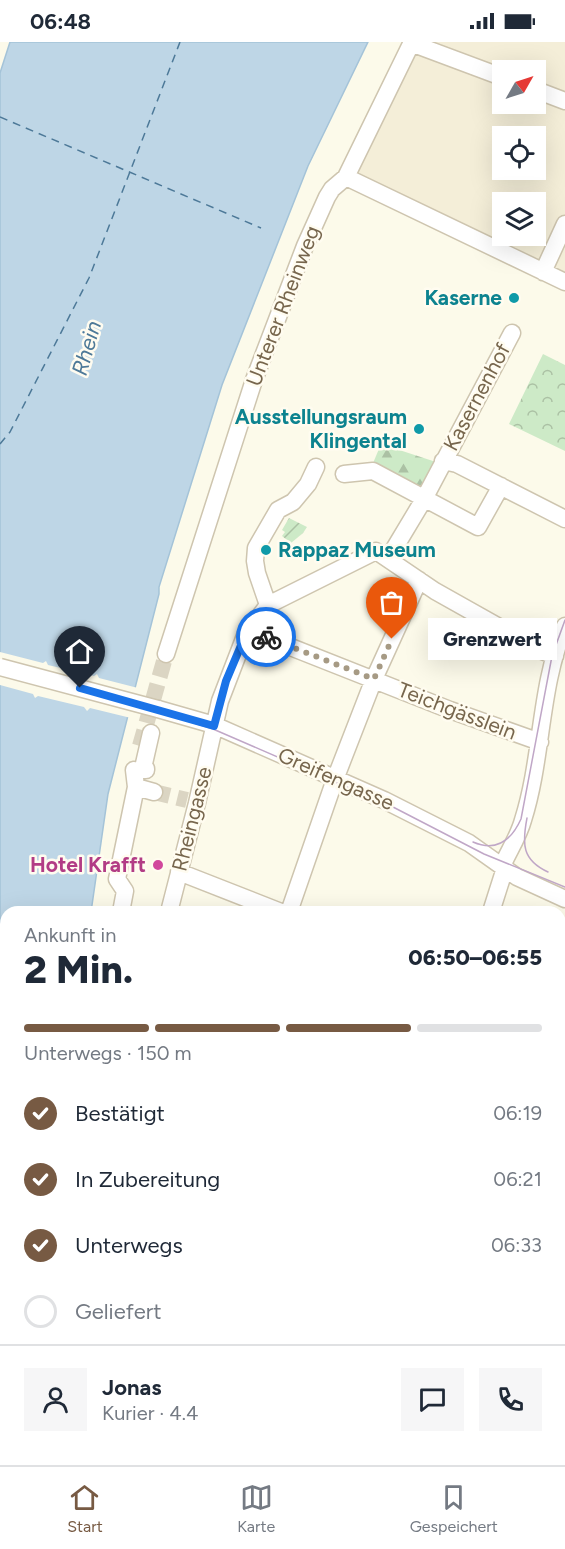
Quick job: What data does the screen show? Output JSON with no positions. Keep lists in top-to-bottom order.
{
  "streets": {
    "street": [
      "Unterer Rheinweg",
      "Kasernenhof",
      "Teichgässlein",
      "Greifengasse",
      "Rheingasse"
    ]
  },
  "crossings": [
    ["Teichgässlein", "Rheingasse"],
    ["Greifengasse", "Rheingasse"]
  ],
  "water": ["Rhein"],
  "places": [
    "Kaserne",
    "Ausstellungsraum Klingental",
    "Rappaz Museum",
    "Grenzwert",
    "Hotel Krafft"
  ],
  "north": "top right",
  "page": {
    "status": "06:48",
    "bubble": "Grenzwert",
    "heading": ["2 Min.", "Ankunft in", "06:50–06:55"],
    "panel": ["Jonas", "Kurier · 4.4"],
    "bar": "Unterwegs · 150 m",
    "list": [
      ["Bestätigt", "06:19"],
      ["In Zubereitung", "06:21"],
      ["Unterwegs", "06:33"],
      "Geliefert"
    ],
    "tabs": ["Start", "Karte", "Gespeichert"]
  }
}
